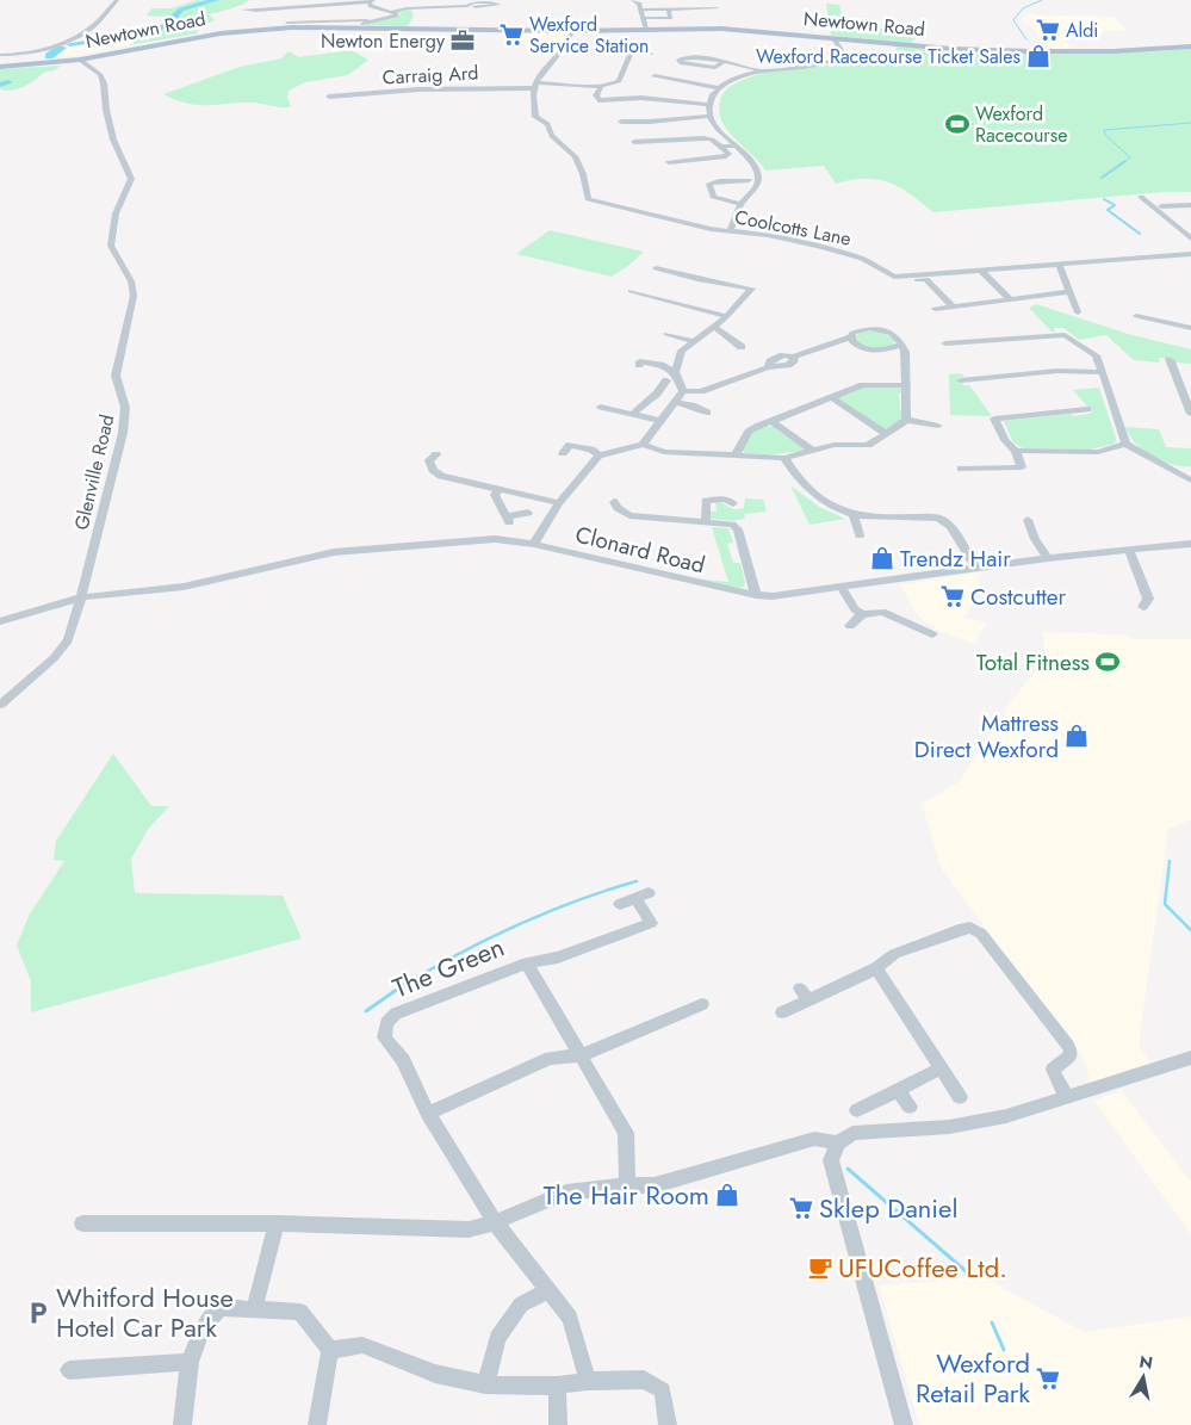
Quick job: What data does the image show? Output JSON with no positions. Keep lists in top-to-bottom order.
{
  "streets": {
    "main road": ["Newtown Road"],
    "street": [
      "Carraig Ard",
      "Coolcotts Lane",
      "Glenville Road",
      "Clonard Road",
      "The Green"
    ]
  },
  "crossings": [
    ["Newtown Road", "Glenville Road"],
    ["Carraig Ard", "Coolcotts Lane"],
    ["Glenville Road", "Clonard Road"]
  ],
  "places": {
    "supermarket": [
      "Aldi",
      "Wexford Service Station",
      "Costcutter",
      "Sklep Daniel",
      "Wexford Retail Park"
    ],
    "office": ["Newton Energy"],
    "shop": [
      "Wexford Racecourse Ticket Sales",
      "Trendz Hair",
      "Mattress Direct Wexford",
      "The Hair Room"
    ],
    "sports": ["Wexford Racecourse", "Total Fitness"],
    "cafe": ["UFUCoffee Ltd."],
    "parking": ["Whitford House Hotel Car Park"]
  },
  "north": "top"
}
